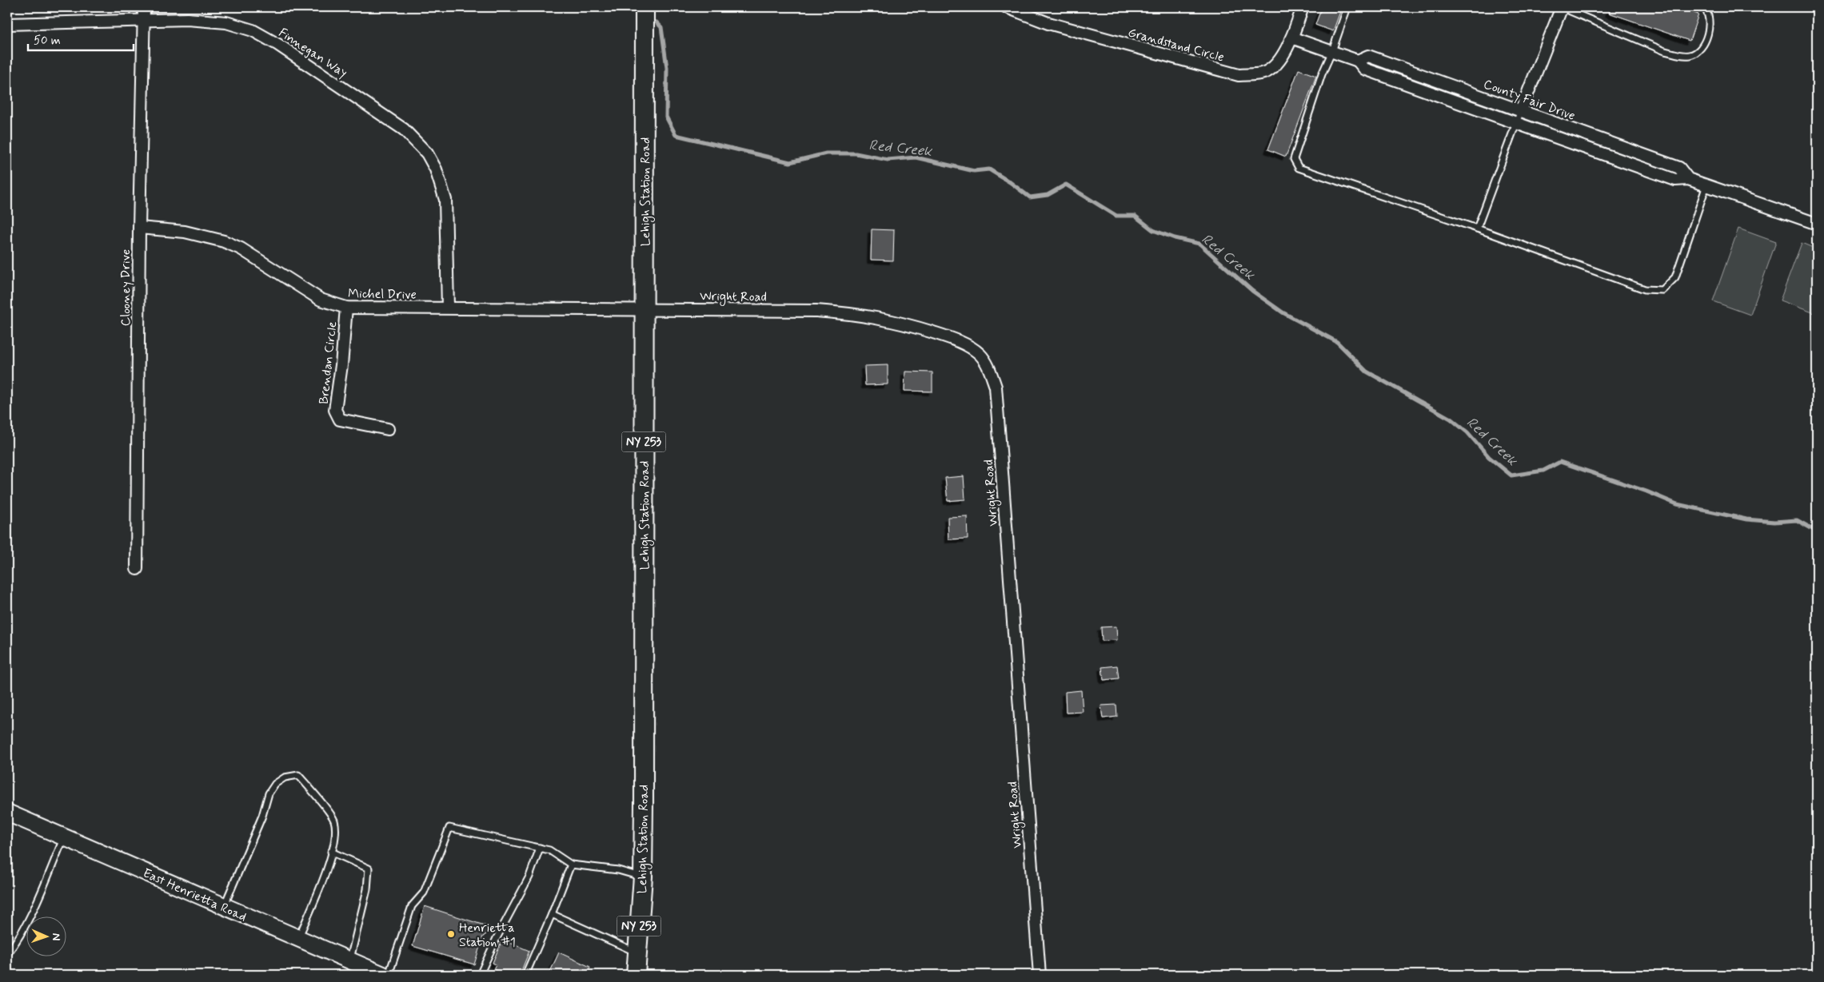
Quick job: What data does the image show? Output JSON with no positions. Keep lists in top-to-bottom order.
{
  "streets": {
    "main road": ["Lehigh Station Road", "NY 253", "East Henrietta Road"],
    "street": [
      "Grandstand Circle",
      "Finnegan Way",
      "County Fair Drive",
      "Clooney Drive",
      "Michel Drive",
      "Wright Road",
      "Brendan Circle"
    ]
  },
  "crossings": [
    ["Grandstand Circle", "County Fair Drive"],
    ["Finnegan Way", "Clooney Drive"],
    ["Finnegan Way", "Michel Drive"],
    ["Lehigh Station Road", "Michel Drive"],
    ["Lehigh Station Road", "Wright Road"],
    ["Clooney Drive", "Michel Drive"],
    ["Michel Drive", "Wright Road"],
    ["Michel Drive", "Brendan Circle"]
  ],
  "water": ["Red Creek"],
  "places": ["Henrietta Station #1"],
  "scale_bar": "50 m",
  "north": "right"
}
